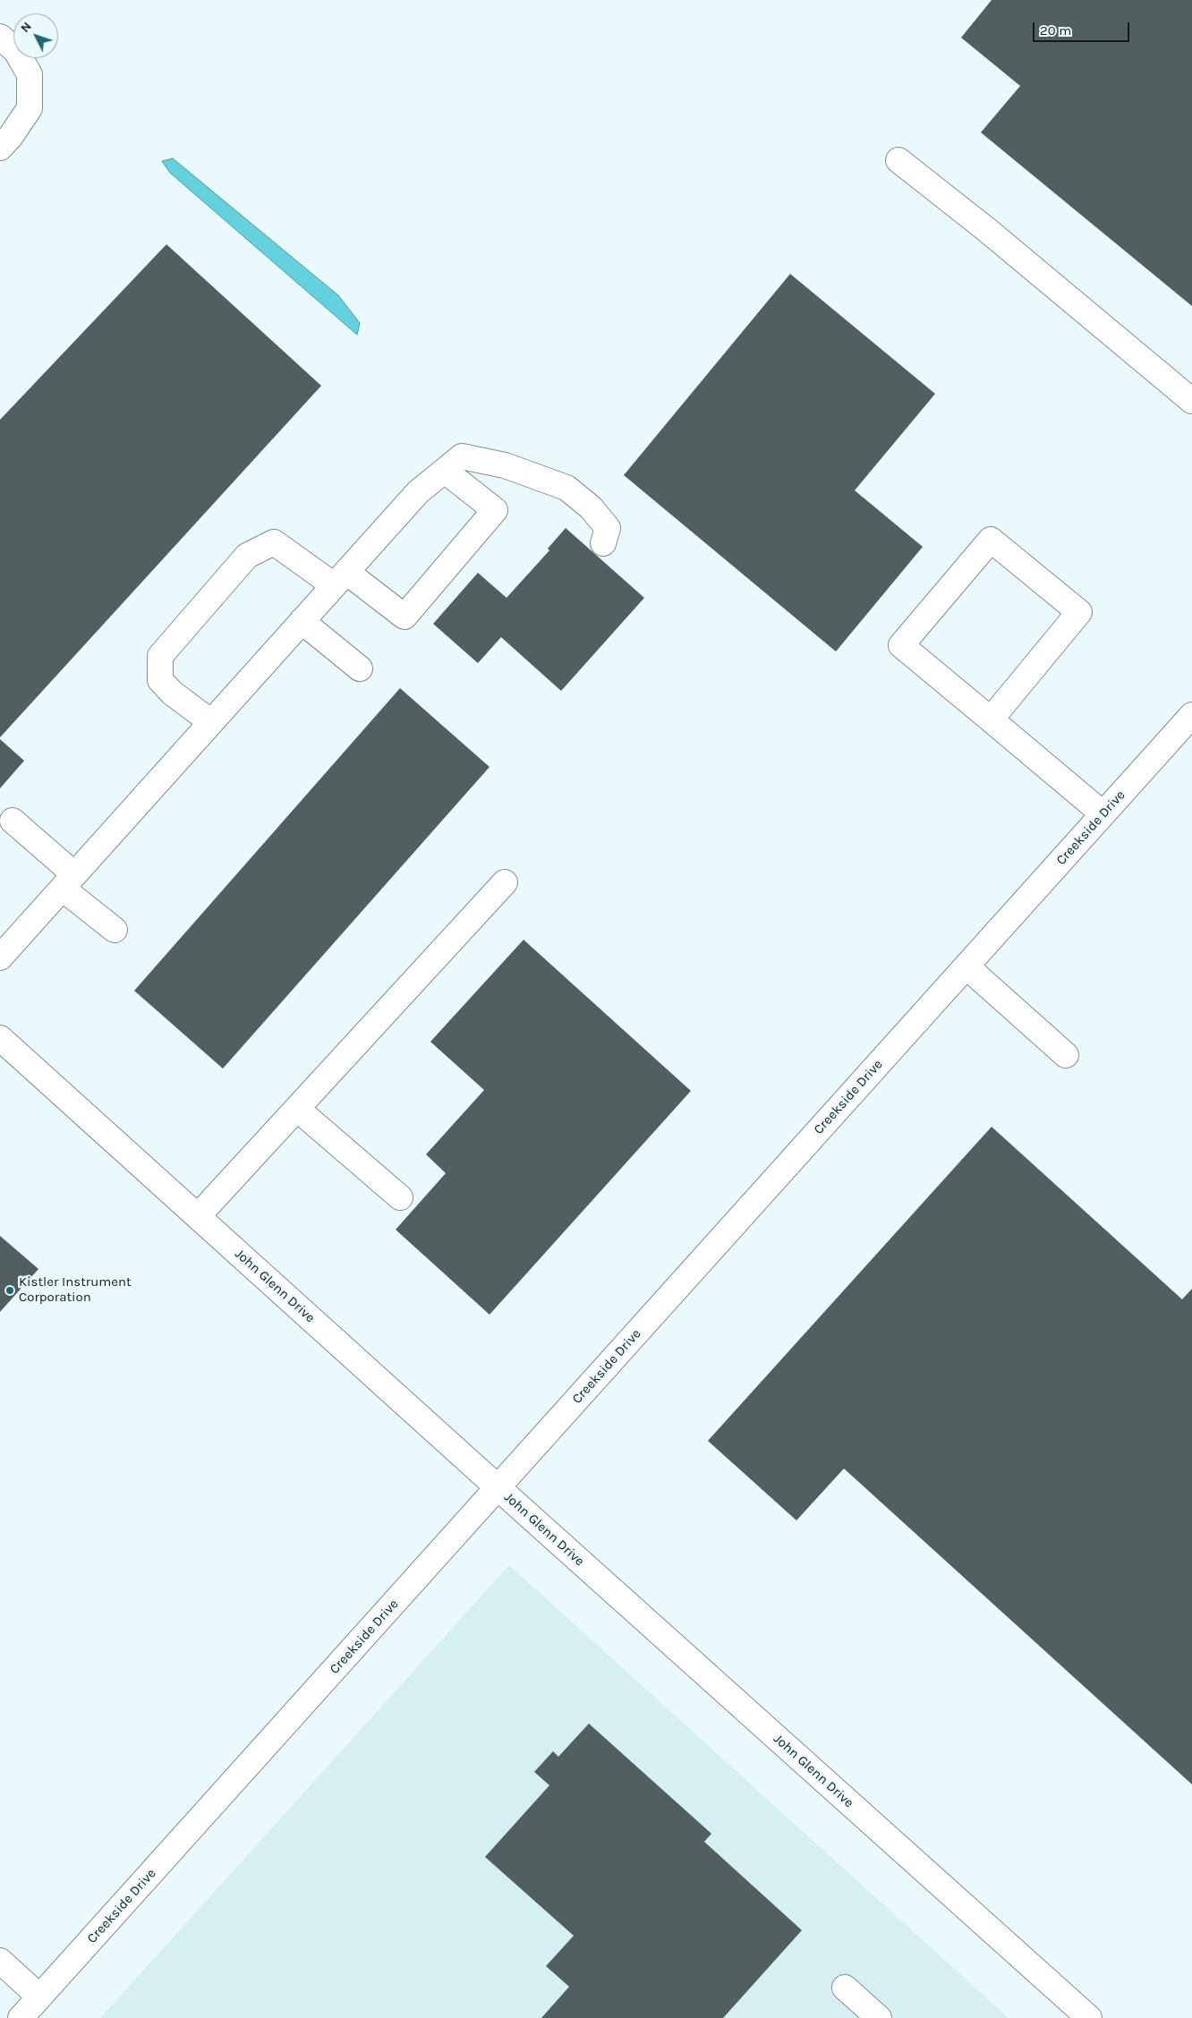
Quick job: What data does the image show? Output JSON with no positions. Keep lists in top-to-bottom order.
{
  "streets": {
    "street": ["Creekside Drive", "John Glenn Drive"]
  },
  "crossings": [
    ["Creekside Drive", "John Glenn Drive"]
  ],
  "places": ["Kistler Instrument Corporation"],
  "scale_bar": "20 m",
  "north": "top left"
}
